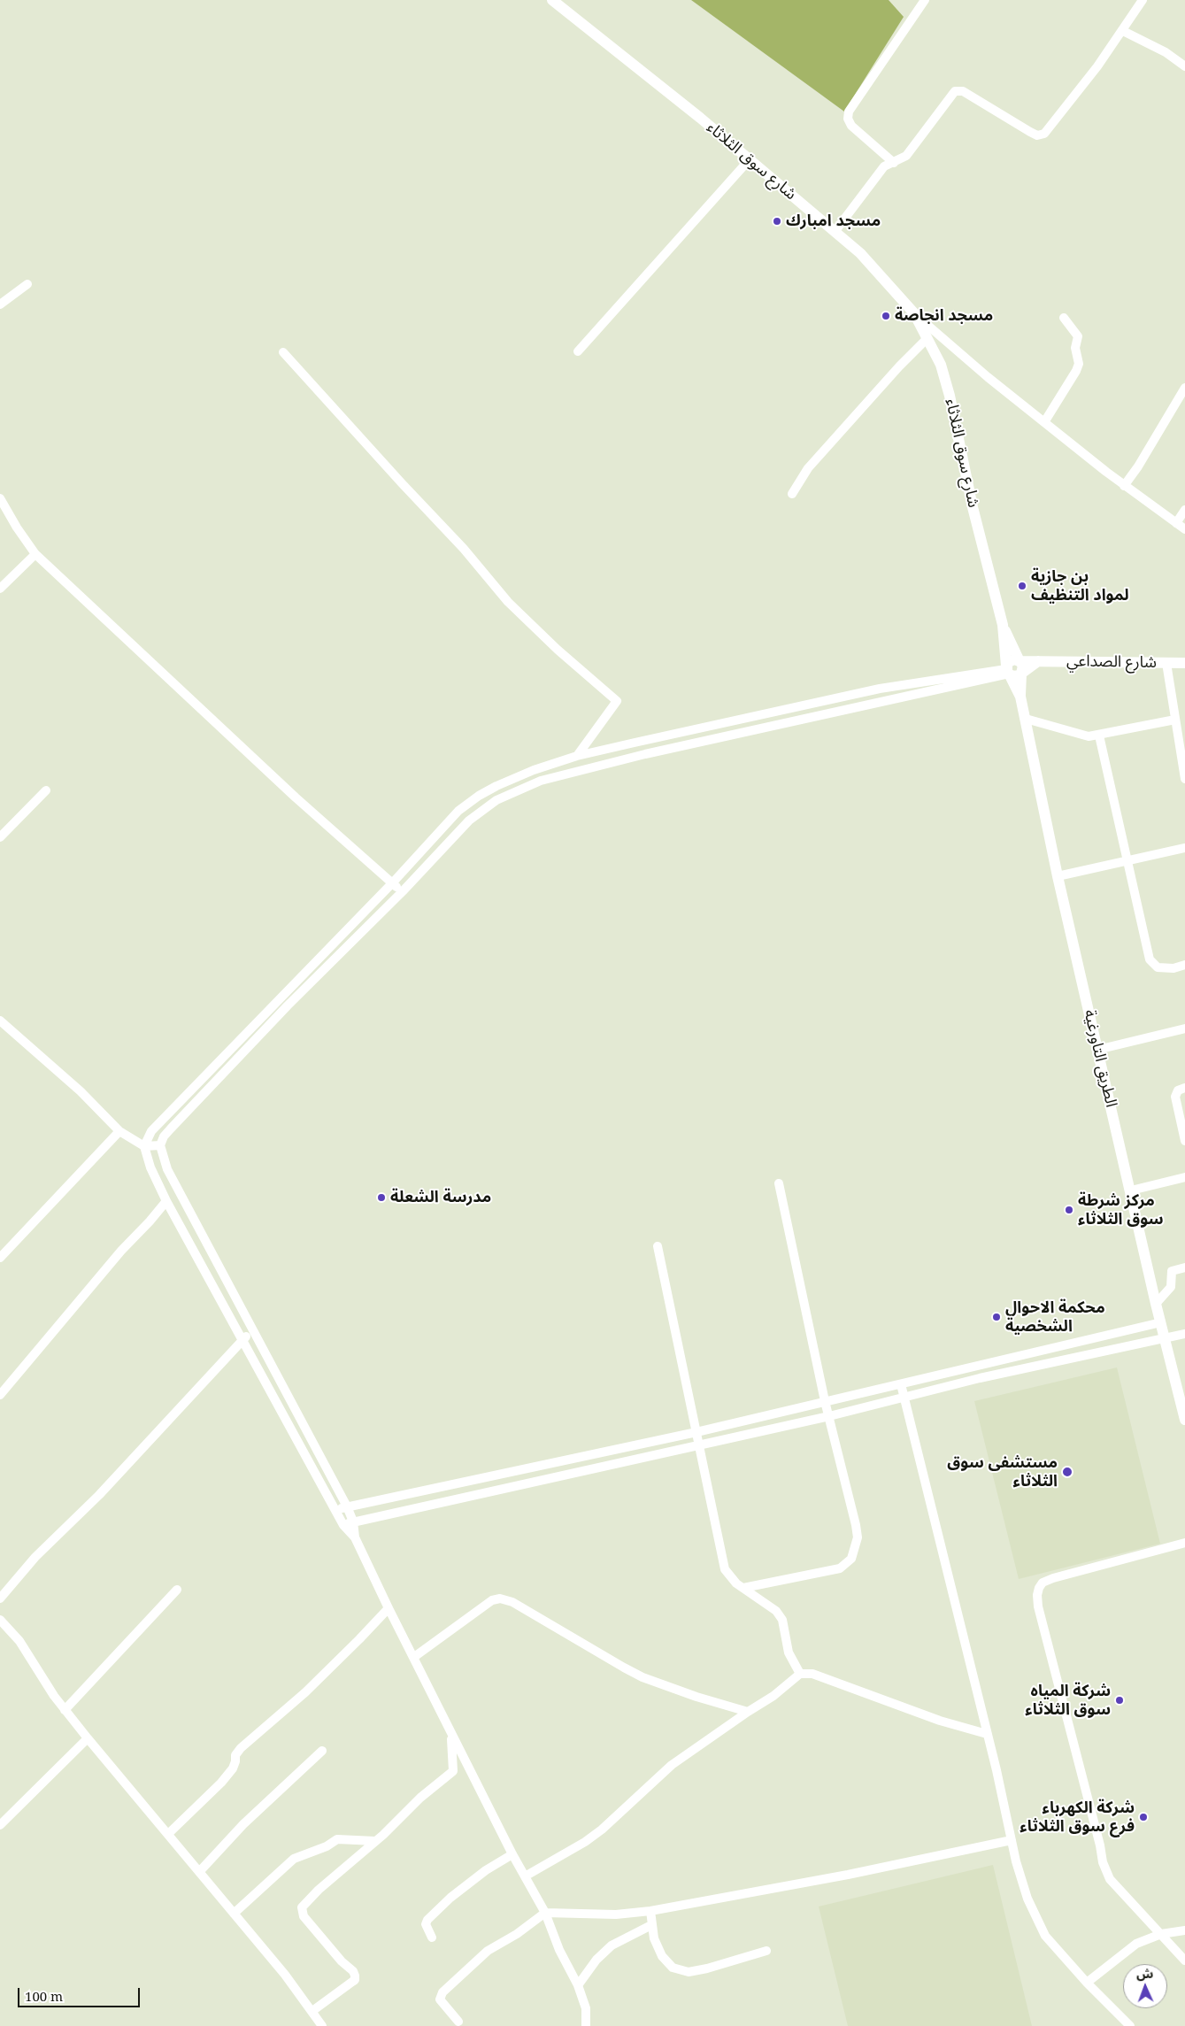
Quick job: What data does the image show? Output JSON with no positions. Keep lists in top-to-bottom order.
{
  "streets": {
    "street": ["شارع سوق الثلاثاء", "شارع الصداعي", "الطريق التاورغية"]
  },
  "places": [
    "مسجد امبارك",
    "مسجد انجاصة",
    "بن جازية لمواد التنظيف",
    "مدرسة الشعلة",
    "مركز شرطة سوق الثلاثاء",
    "محكمة الاحوال الشخصية",
    "مستشفى سوق الثلاثاء",
    "شركة المياه سوق الثلاثاء",
    "شركة الكهرباء فرع سوق الثلاثاء"
  ],
  "scale_bar": "100 m",
  "north": "top"
}
